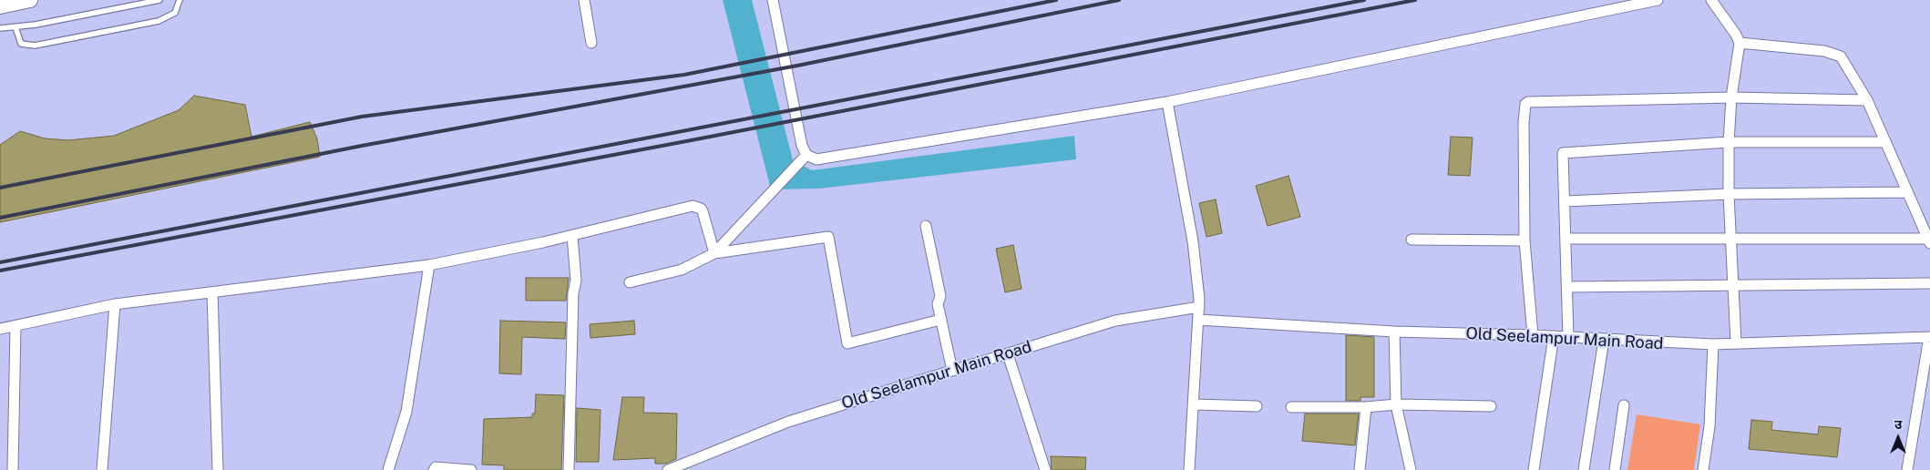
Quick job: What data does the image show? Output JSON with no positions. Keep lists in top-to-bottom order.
{
  "streets": {
    "street": ["Old Seelampur Main Road"]
  },
  "north": "top"
}
